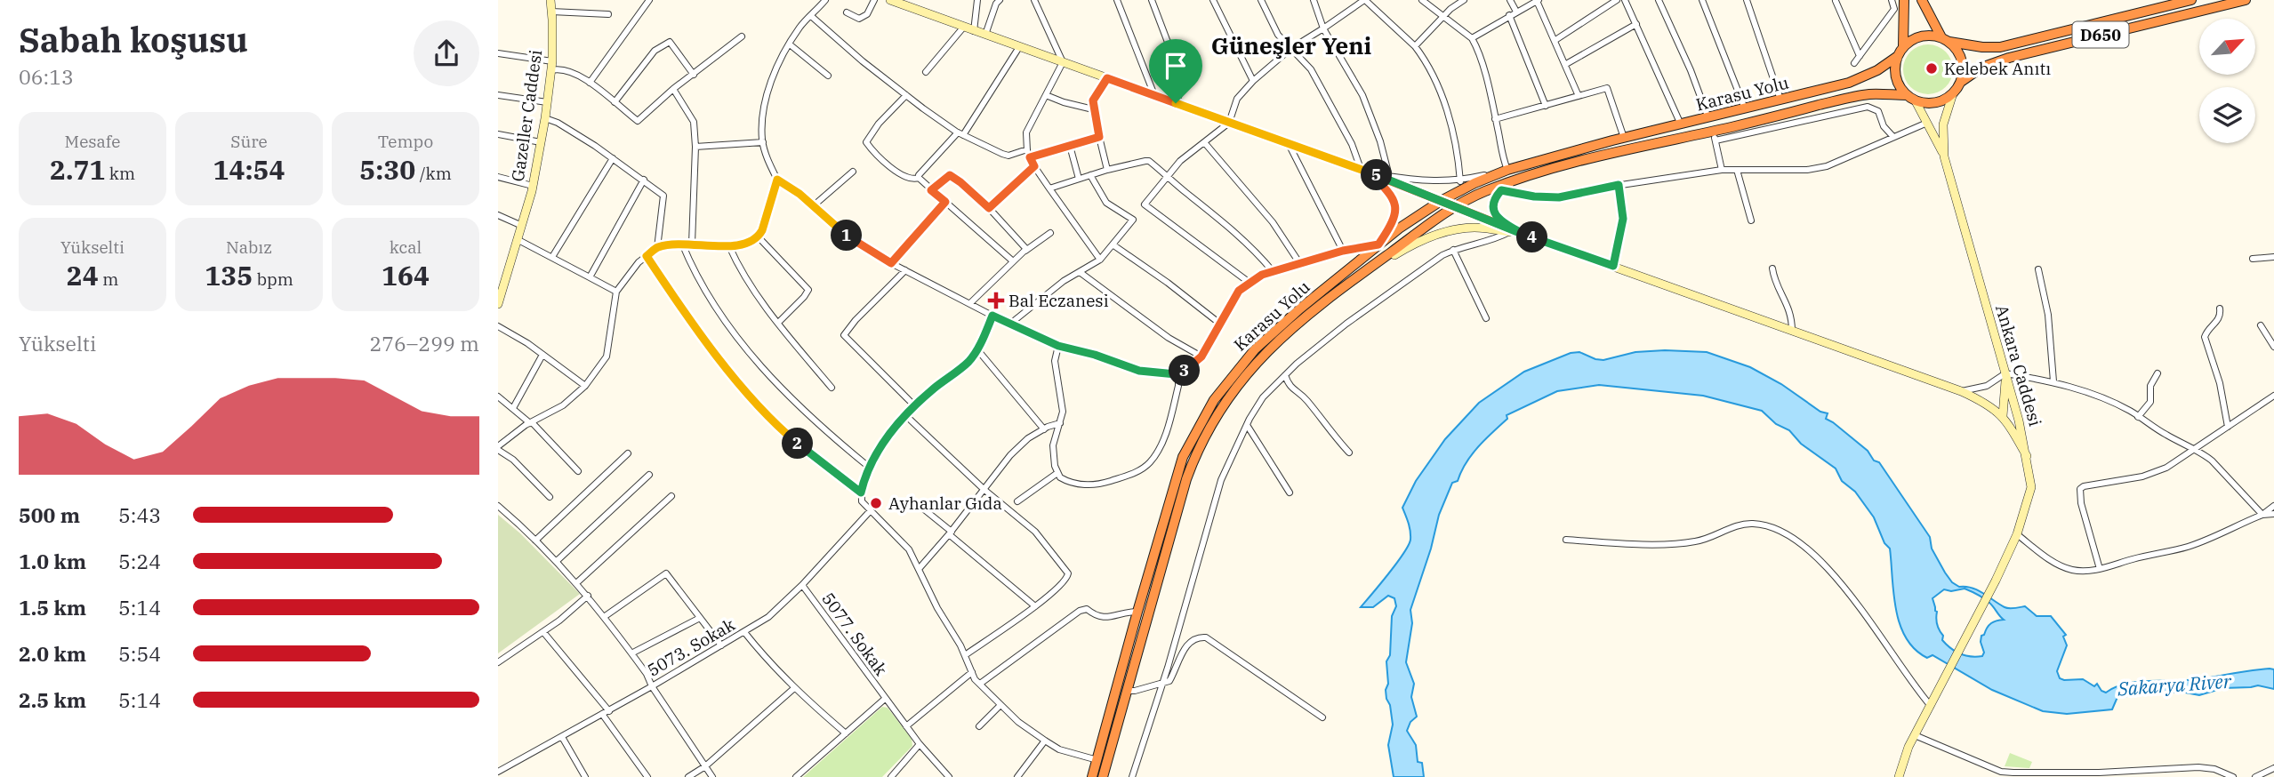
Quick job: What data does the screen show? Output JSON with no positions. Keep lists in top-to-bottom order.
{
  "streets": {
    "highway": ["D650", "Karasu Yolu"],
    "main road": ["Gazeller Caddesi", "Ankara Caddesi"],
    "street": ["5077. Sokak", "5073. Sokak"]
  },
  "crossings": [
    ["D650", "Karasu Yolu"],
    ["5077. Sokak", "5073. Sokak"]
  ],
  "districts": ["Güneşler Yeni"],
  "water": ["Sakarya River"],
  "places": {
    "other": ["Kelebek Anıtı", "Ayhanlar Gıda"],
    "health": ["Bal Eczanesi"]
  },
  "north": "top right",
  "page": {
    "heading": ["Sabah koşusu", "06:13"],
    "stats": [
      ["Mesafe", "2.71 km"],
      ["Süre", "14:54"],
      ["Tempo", "5:30 /km"],
      ["Yükselti", "24 m"],
      ["Nabız", "135 bpm"],
      ["kcal", "164"]
    ],
    "pins": [
      "5",
      "1",
      "4",
      "3",
      "2"
    ],
    "chart": ["Yükselti", "276–299 m"],
    "list": [
      {
        "name": "500 m",
        "note": "5:43"
      },
      {
        "name": "1.0 km",
        "note": "5:24"
      },
      {
        "name": "1.5 km",
        "note": "5:14"
      },
      {
        "name": "2.0 km",
        "note": "5:54"
      },
      {
        "name": "2.5 km",
        "note": "5:14"
      }
    ]
  }
}
